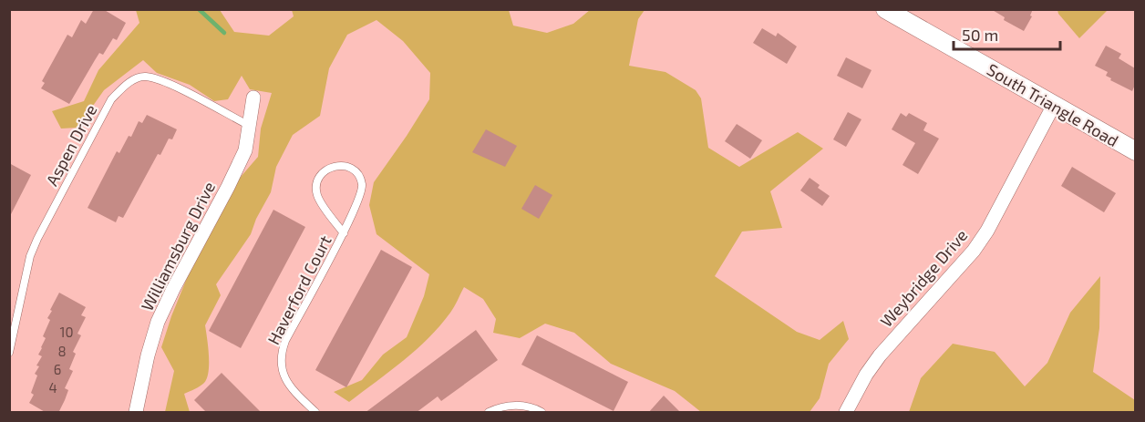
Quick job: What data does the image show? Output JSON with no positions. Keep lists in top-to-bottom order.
{
  "streets": {
    "street": ["South Triangle Road", "Williamsburg Drive", "Weybridge Drive"],
    "lane": ["Aspen Drive", "Haverford Court"]
  },
  "crossings": [
    ["South Triangle Road", "Weybridge Drive"],
    ["Aspen Drive", "Williamsburg Drive"]
  ],
  "house_numbers": [
    "10",
    "8",
    "6",
    "4"
  ],
  "scale_bar": "50 m"
}
